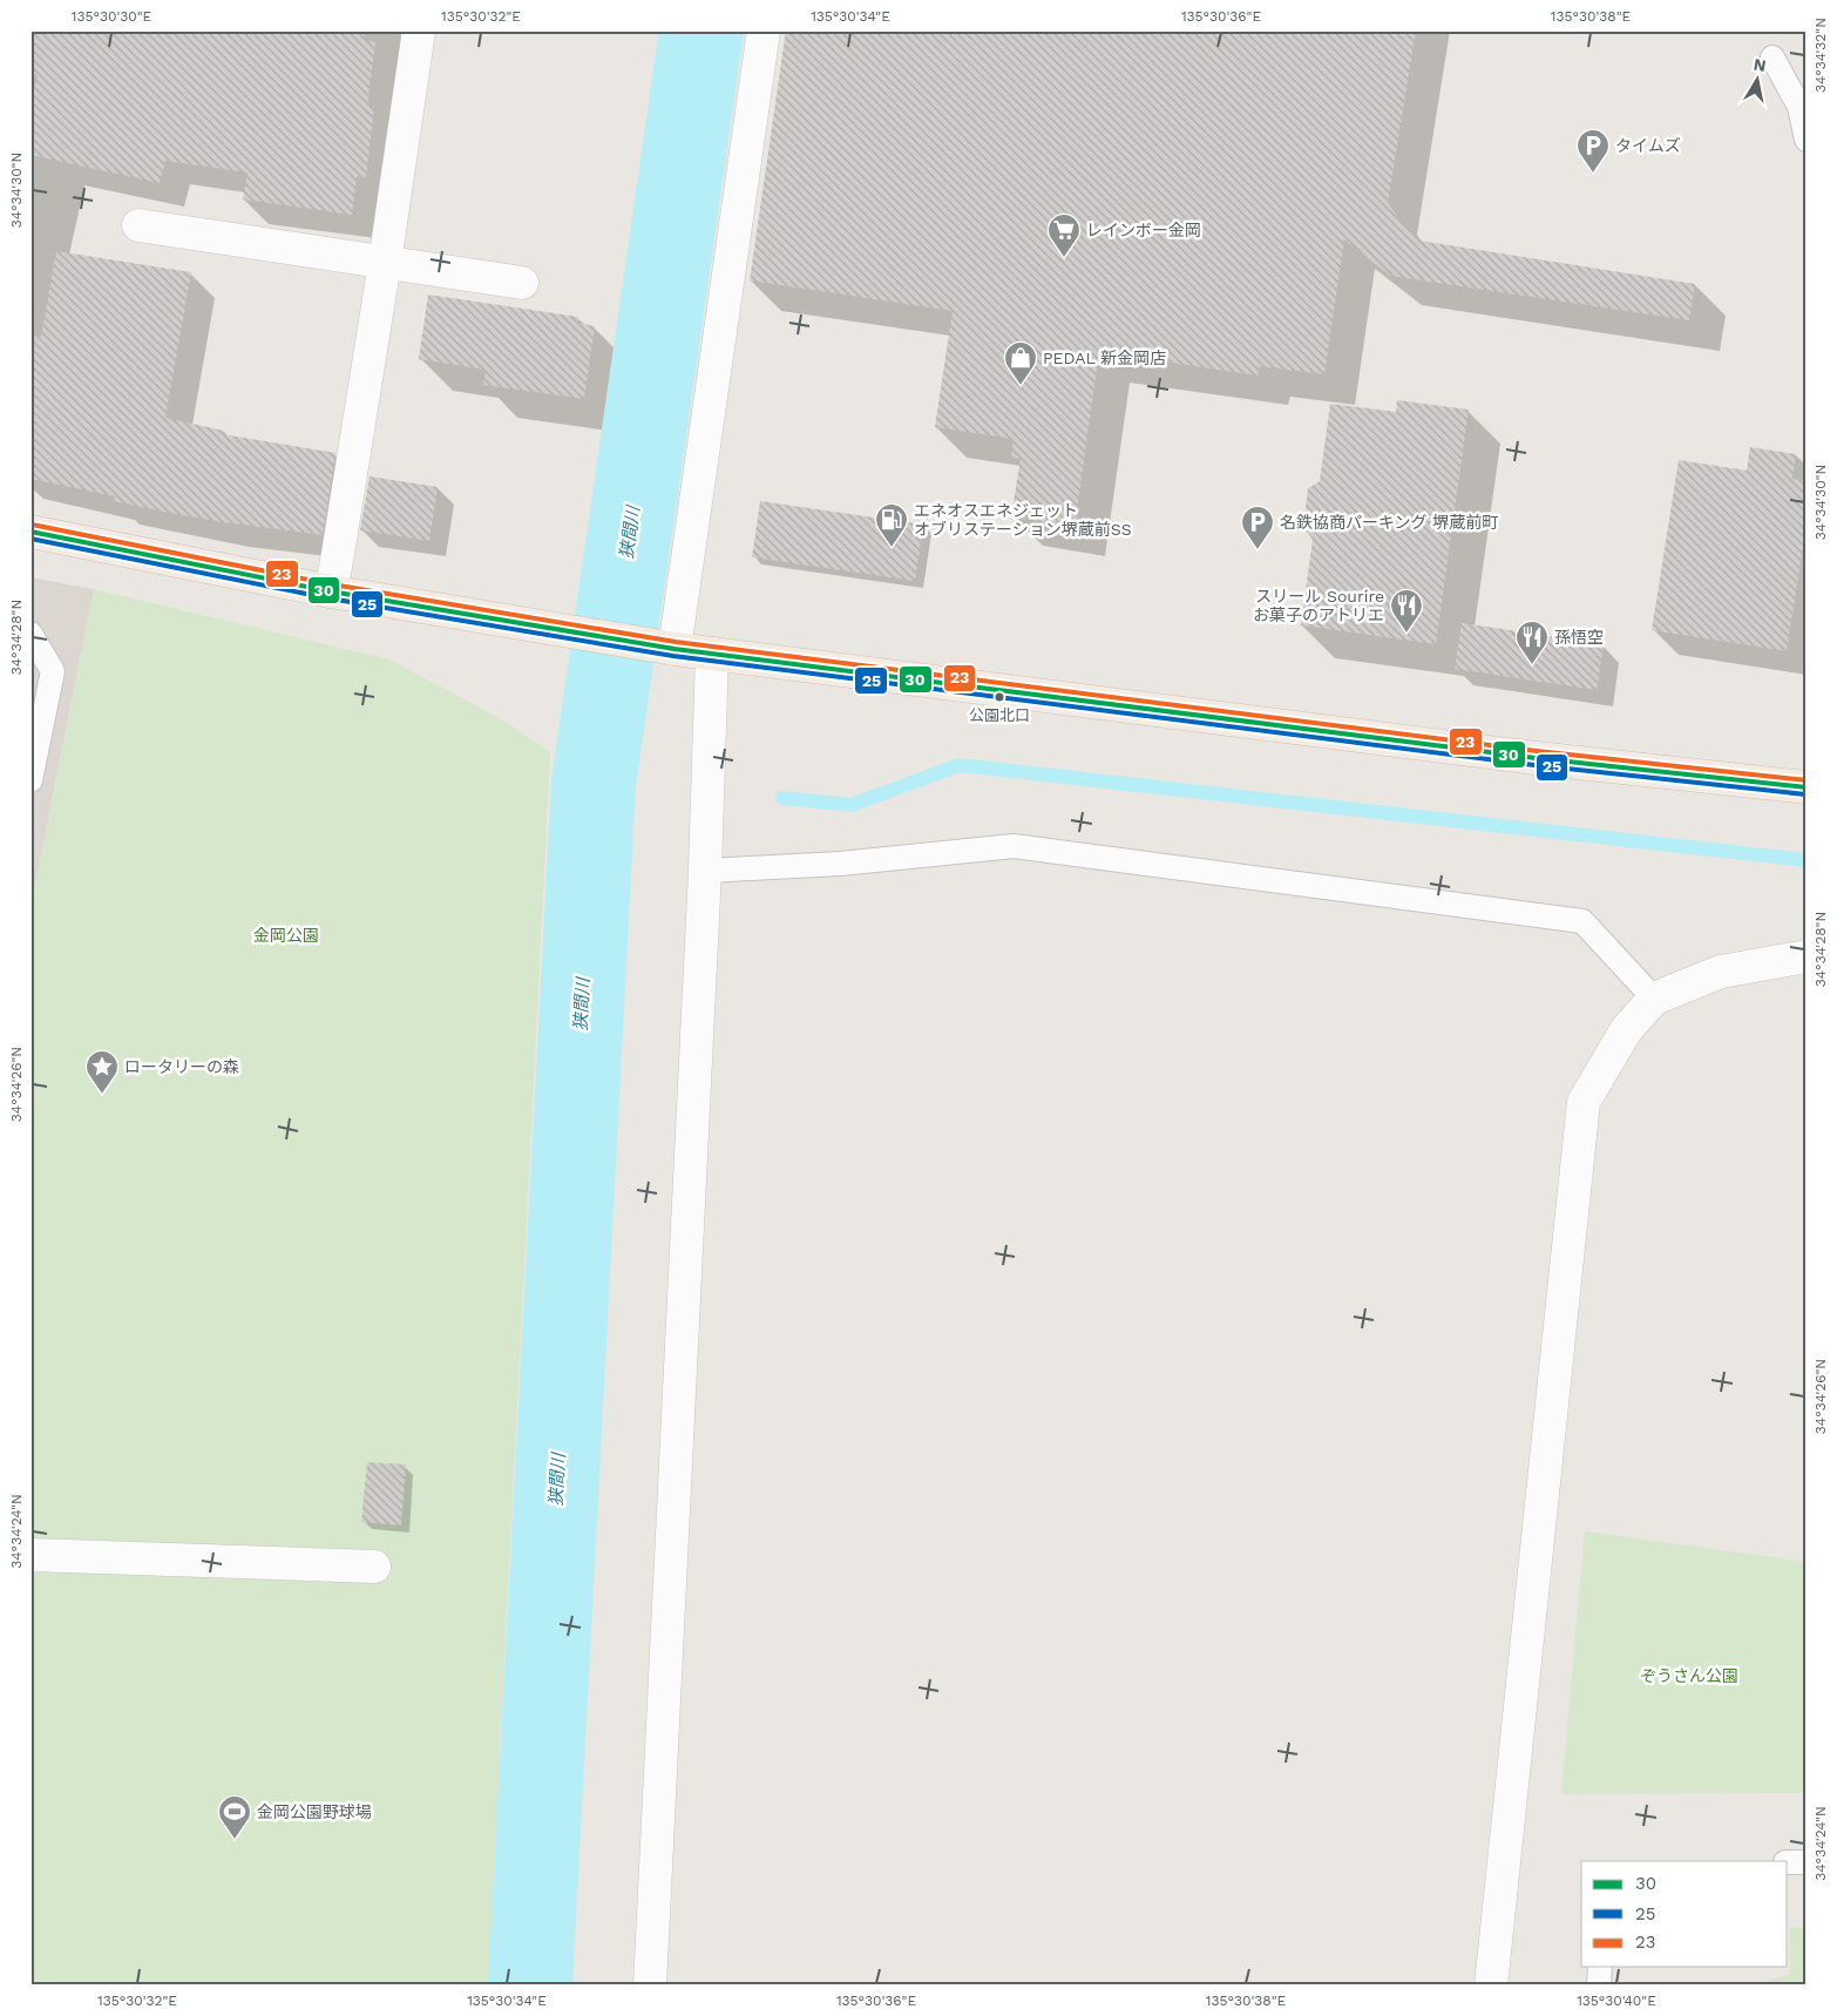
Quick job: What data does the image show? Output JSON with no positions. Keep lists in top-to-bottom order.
{
  "water": ["狭間川"],
  "parks": ["金岡公園", "ぞうさん公園"],
  "places": {
    "parking": ["タイムズ", "名鉄協商パーキング 堺蔵前町"],
    "supermarket": ["レインボー金岡"],
    "shop": ["PEDAL 新金岡店"],
    "fuel station": ["エネオスエネジェット オブリステーション堺蔵前SS"],
    "restaurant": ["スリール Sourire お菓子のアトリエ", "孫悟空"],
    "other": ["公園北口"],
    "place": ["ロータリーの森"],
    "sports": ["金岡公園野球場"]
  },
  "lines": ["transit line 23", "transit line 30", "transit line 25"],
  "legend": ["30", "25", "23"],
  "north": "top",
  "coordinates": [
    "135°30'30\"E",
    "135°30'32\"E",
    "135°30'34\"E",
    "135°30'36\"E",
    "135°30'38\"E",
    "34°34'32\"N",
    "34°34'30\"N",
    "34°34'28\"N",
    "34°34'26\"N",
    "34°34'24\"N",
    "135°30'40\"E"
  ]
}
